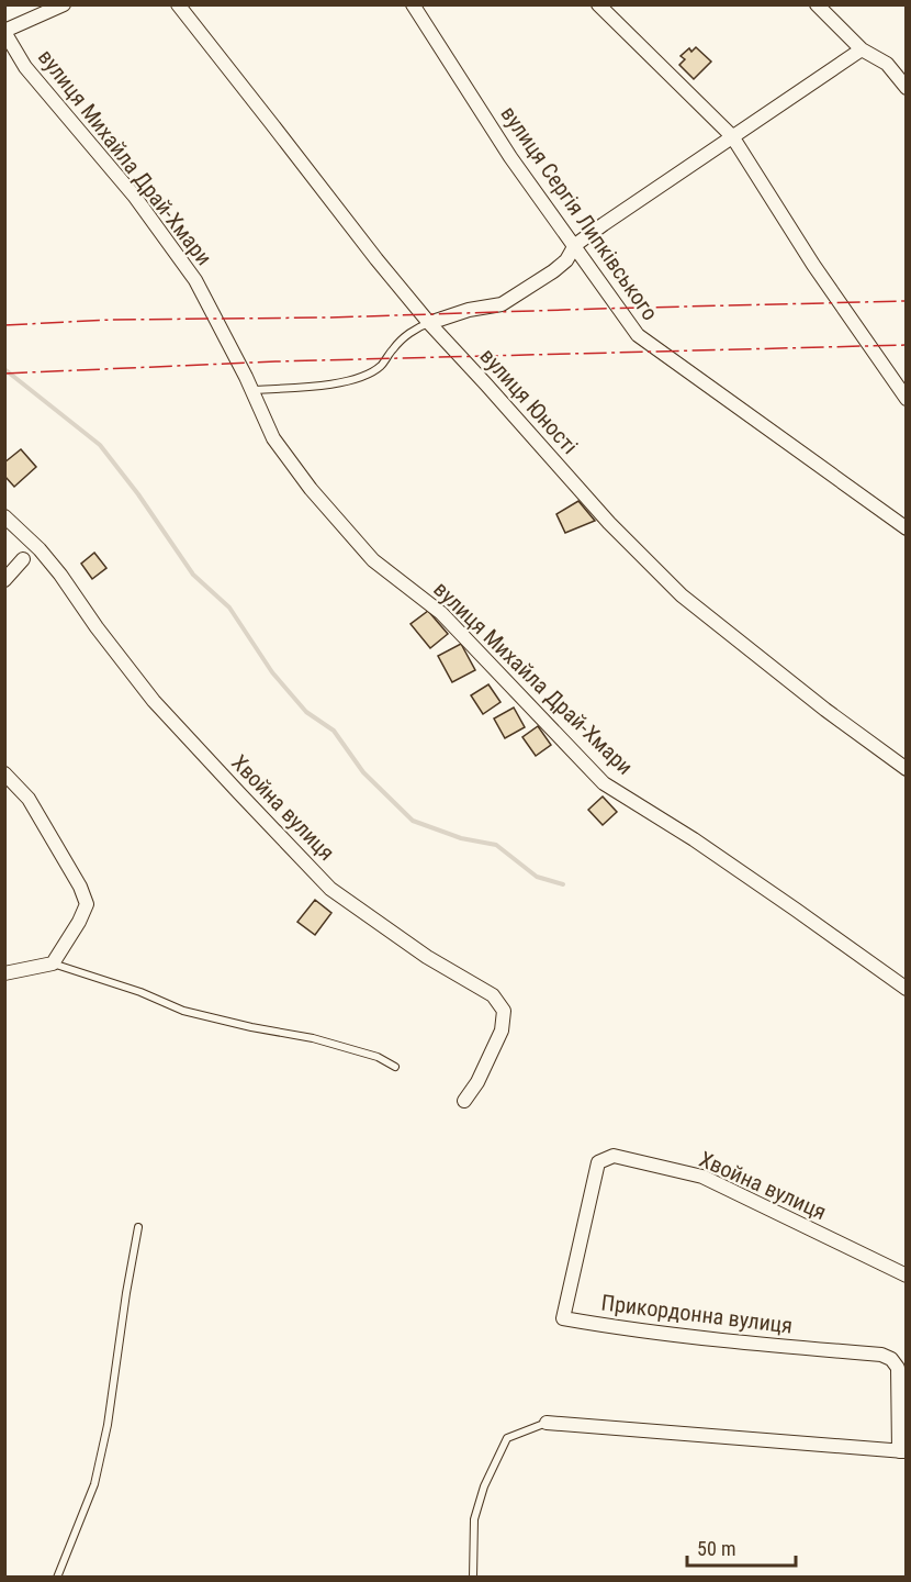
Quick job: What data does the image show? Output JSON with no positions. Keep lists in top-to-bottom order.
{
  "streets": {
    "street": [
      "вулиця Михайла Драй-Хмари",
      "вулиця Сергія Липківського",
      "вулиця Юності",
      "Хвойна вулиця",
      "Прикордонна вулиця"
    ]
  },
  "crossings": [
    ["Хвойна вулиця", "Прикордонна вулиця"]
  ],
  "scale_bar": "50 m"
}
